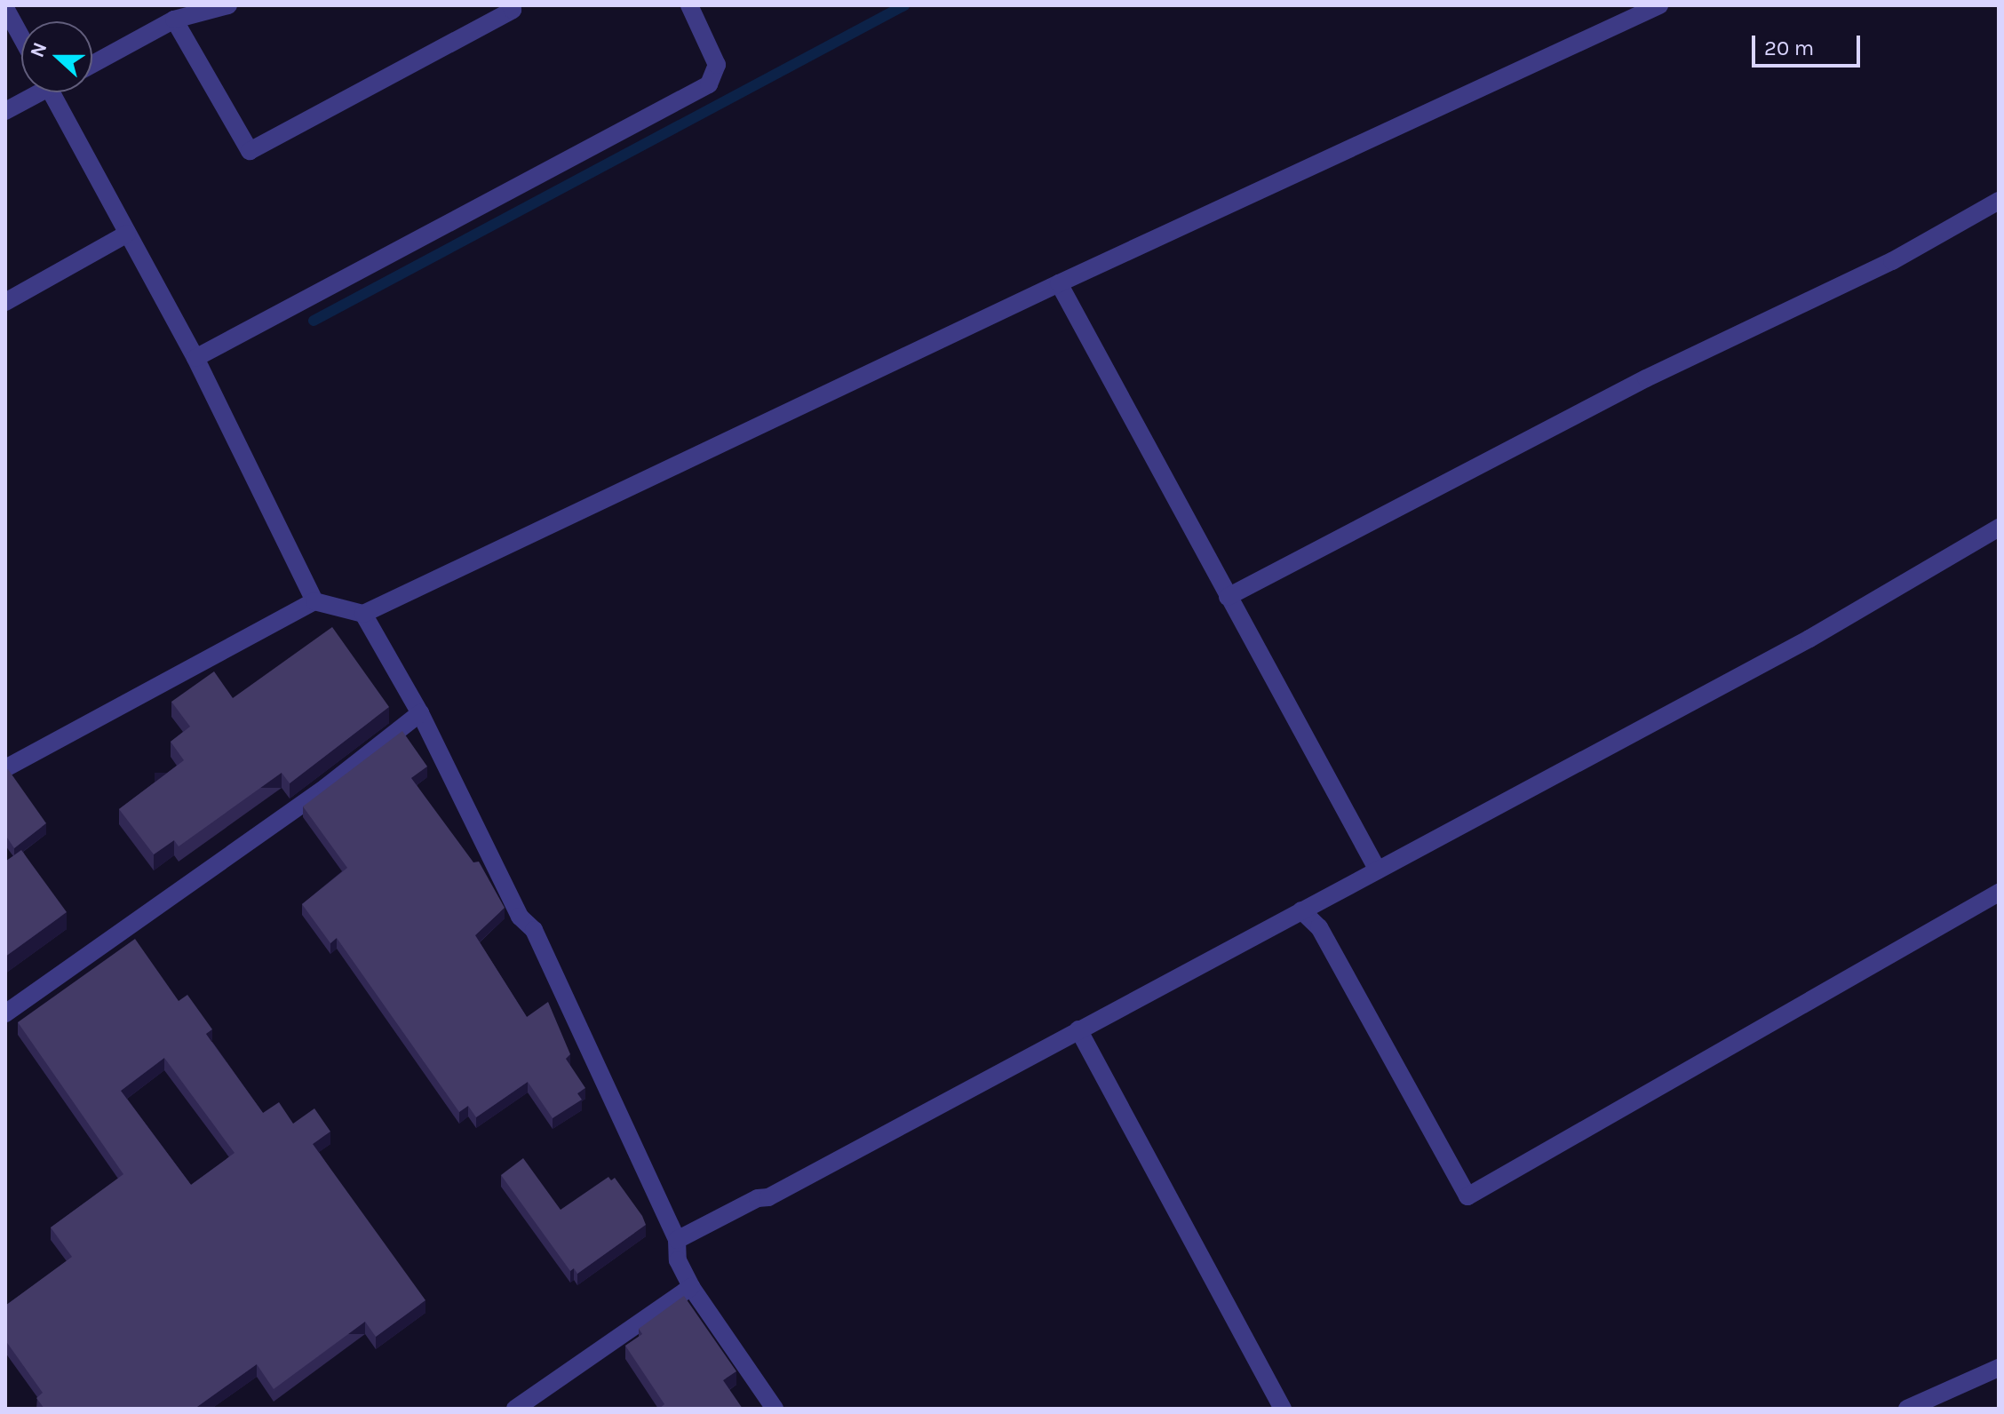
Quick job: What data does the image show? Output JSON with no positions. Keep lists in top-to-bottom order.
{
  "scale_bar": "20 m",
  "north": "left"
}
